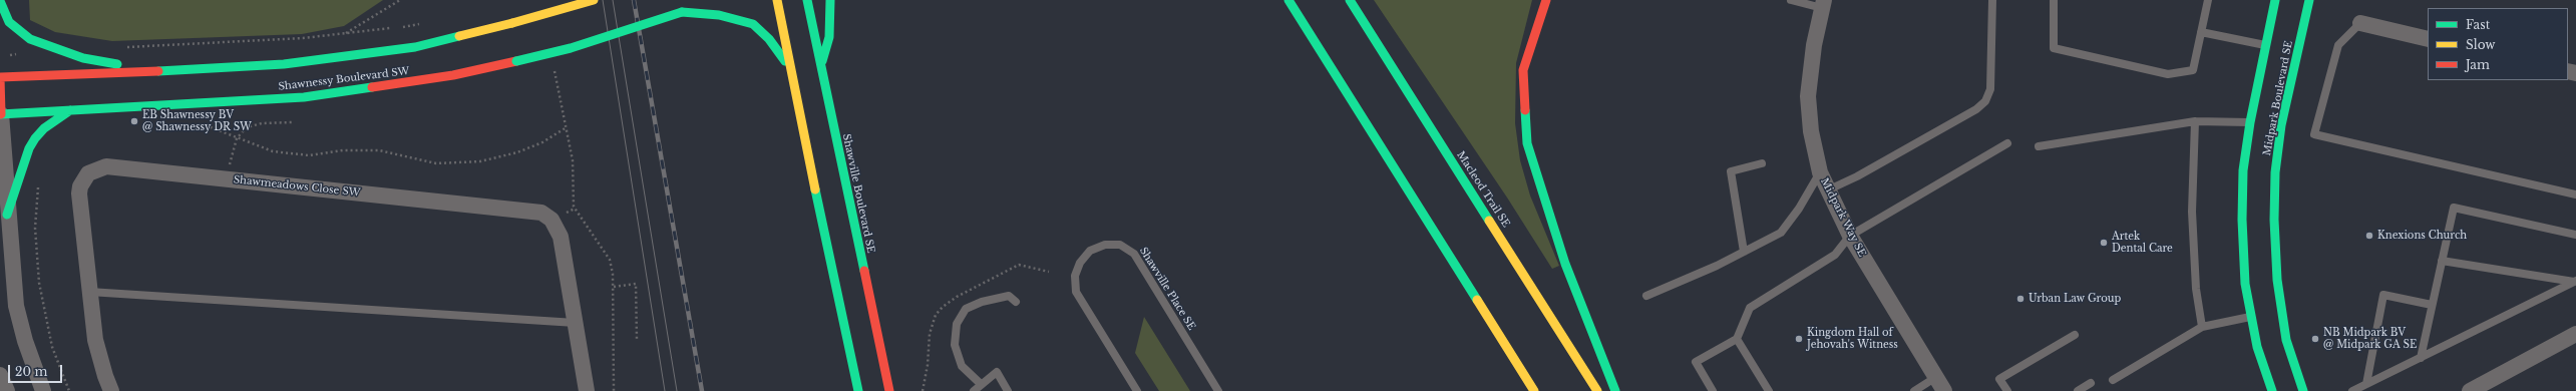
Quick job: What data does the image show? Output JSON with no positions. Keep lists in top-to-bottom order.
{
  "streets": {
    "main road": [
      "Shawnessy Boulevard SW",
      "Midpark Boulevard SE",
      "Macleod Trail SE",
      "Shawville Boulevard SE"
    ],
    "street": ["Shawmeadows Close SW", "Midpark Way SE"],
    "lane": ["Shawville Place SE"]
  },
  "places": [
    "EB Shawnessy BV @ Shawnessy DR SW",
    "Knexions Church",
    "Artek Dental Care",
    "Urban Law Group",
    "Kingdom Hall of Jehovah's Witness",
    "NB Midpark BV @ Midpark GA SE"
  ],
  "legend": ["Fast", "Slow", "Jam"],
  "scale_bar": "20 m"
}
